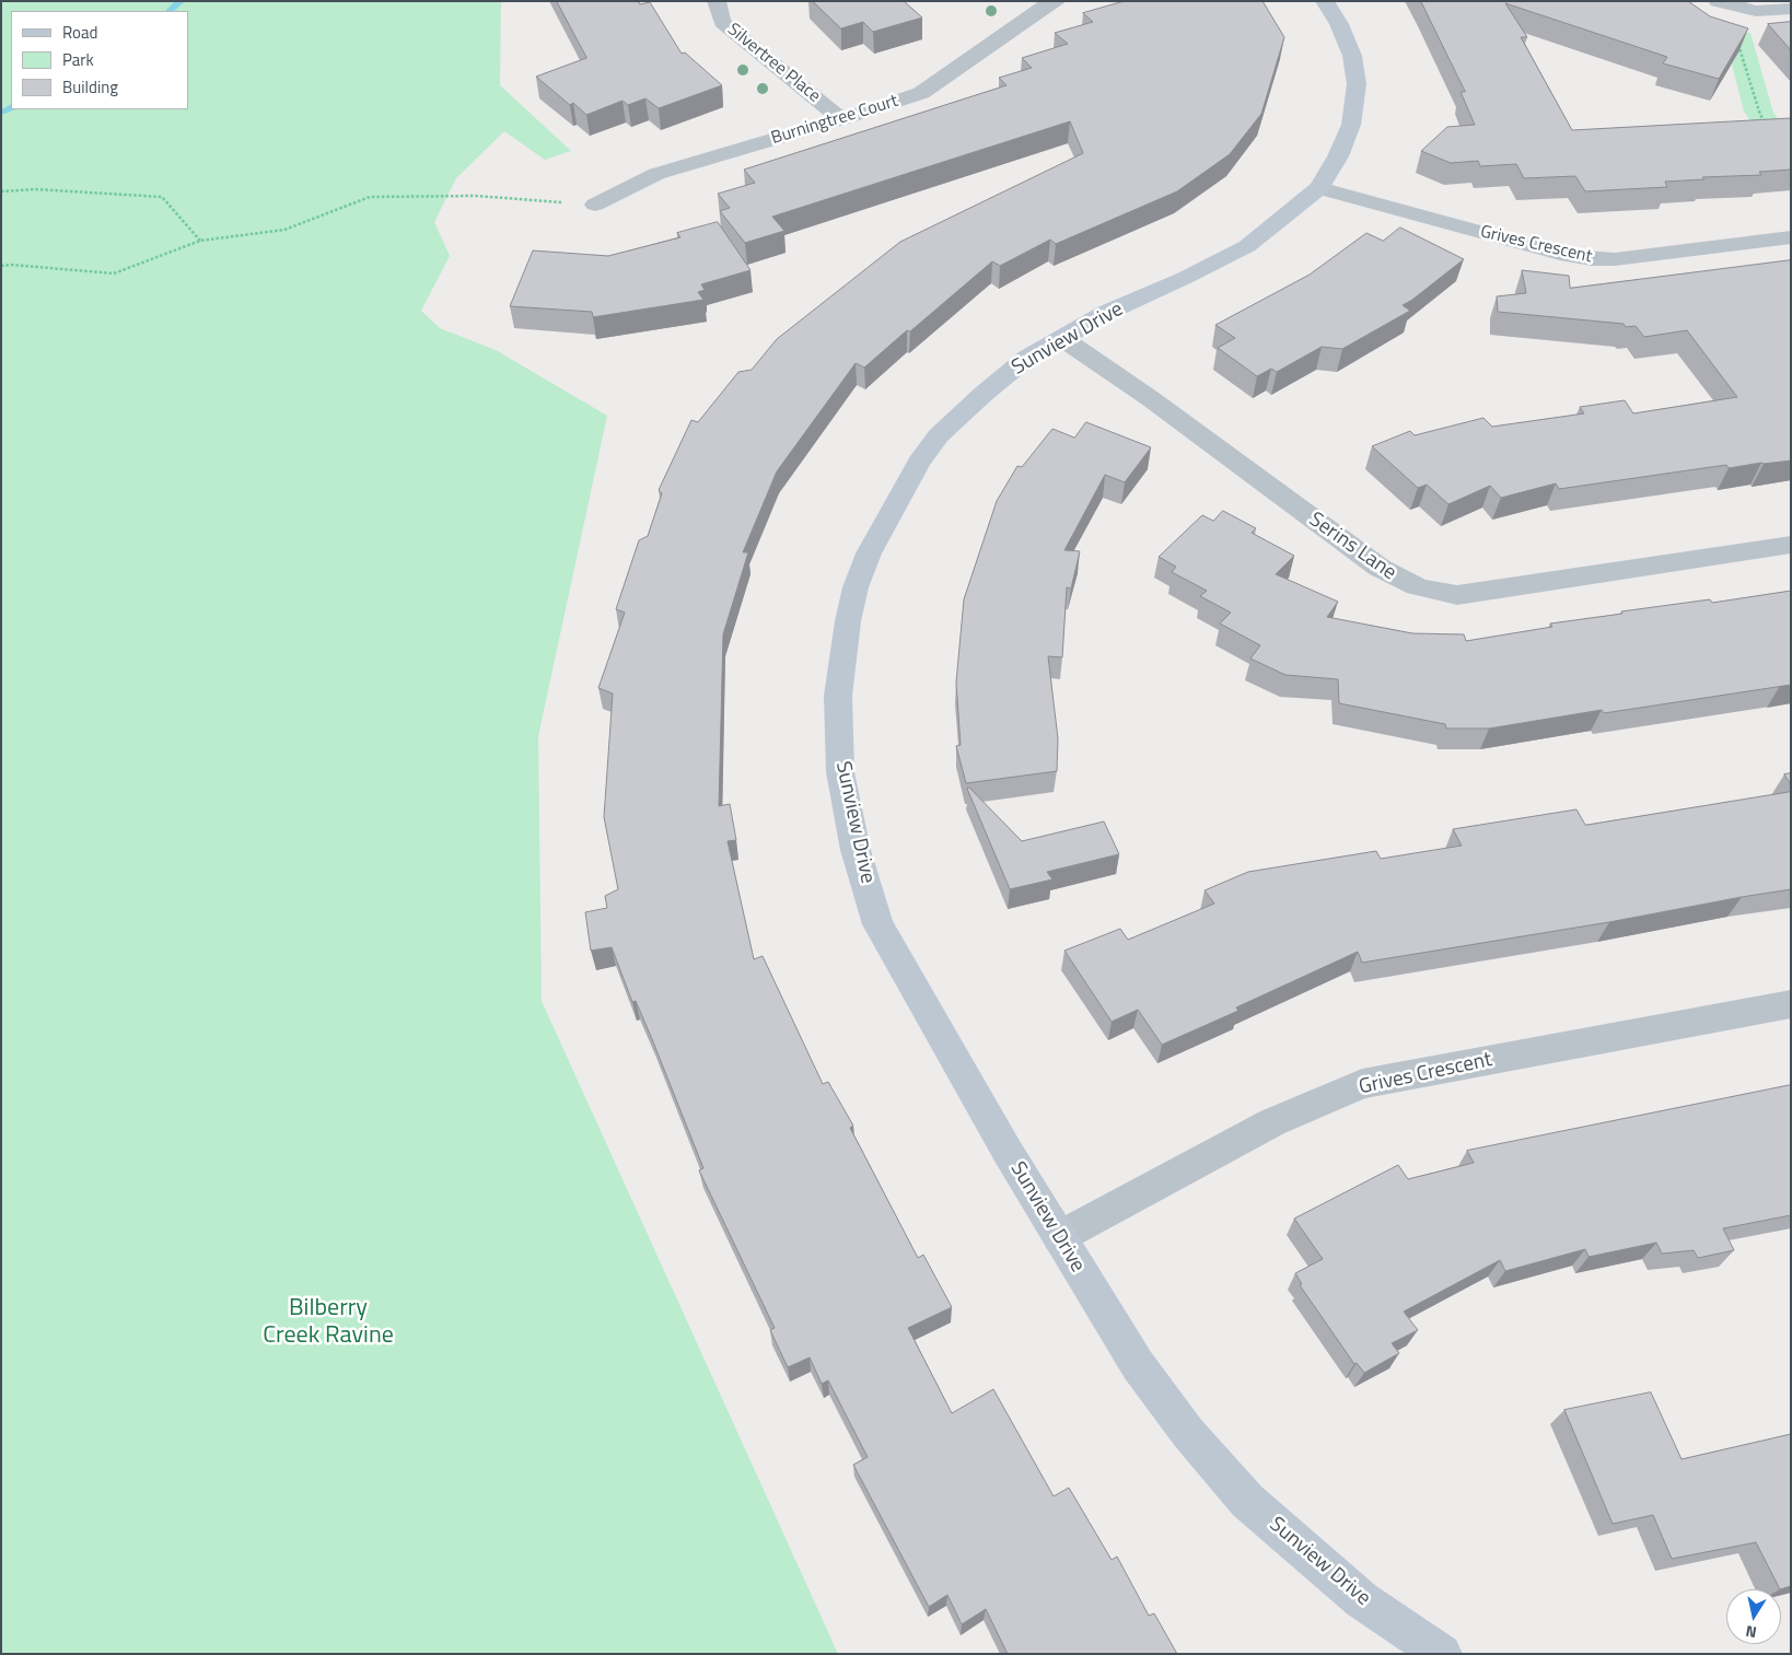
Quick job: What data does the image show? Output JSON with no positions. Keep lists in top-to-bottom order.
{
  "streets": {
    "street": [
      "Silvertree Place",
      "Burningtree Court",
      "Grives Crescent",
      "Sunview Drive",
      "Serins Lane"
    ]
  },
  "crossings": [
    ["Silvertree Place", "Burningtree Court"],
    ["Grives Crescent", "Sunview Drive"],
    ["Sunview Drive", "Serins Lane"]
  ],
  "parks": ["Bilberry Creek Ravine"],
  "legend": ["Road", "Park", "Building"],
  "north": "bottom"
}
